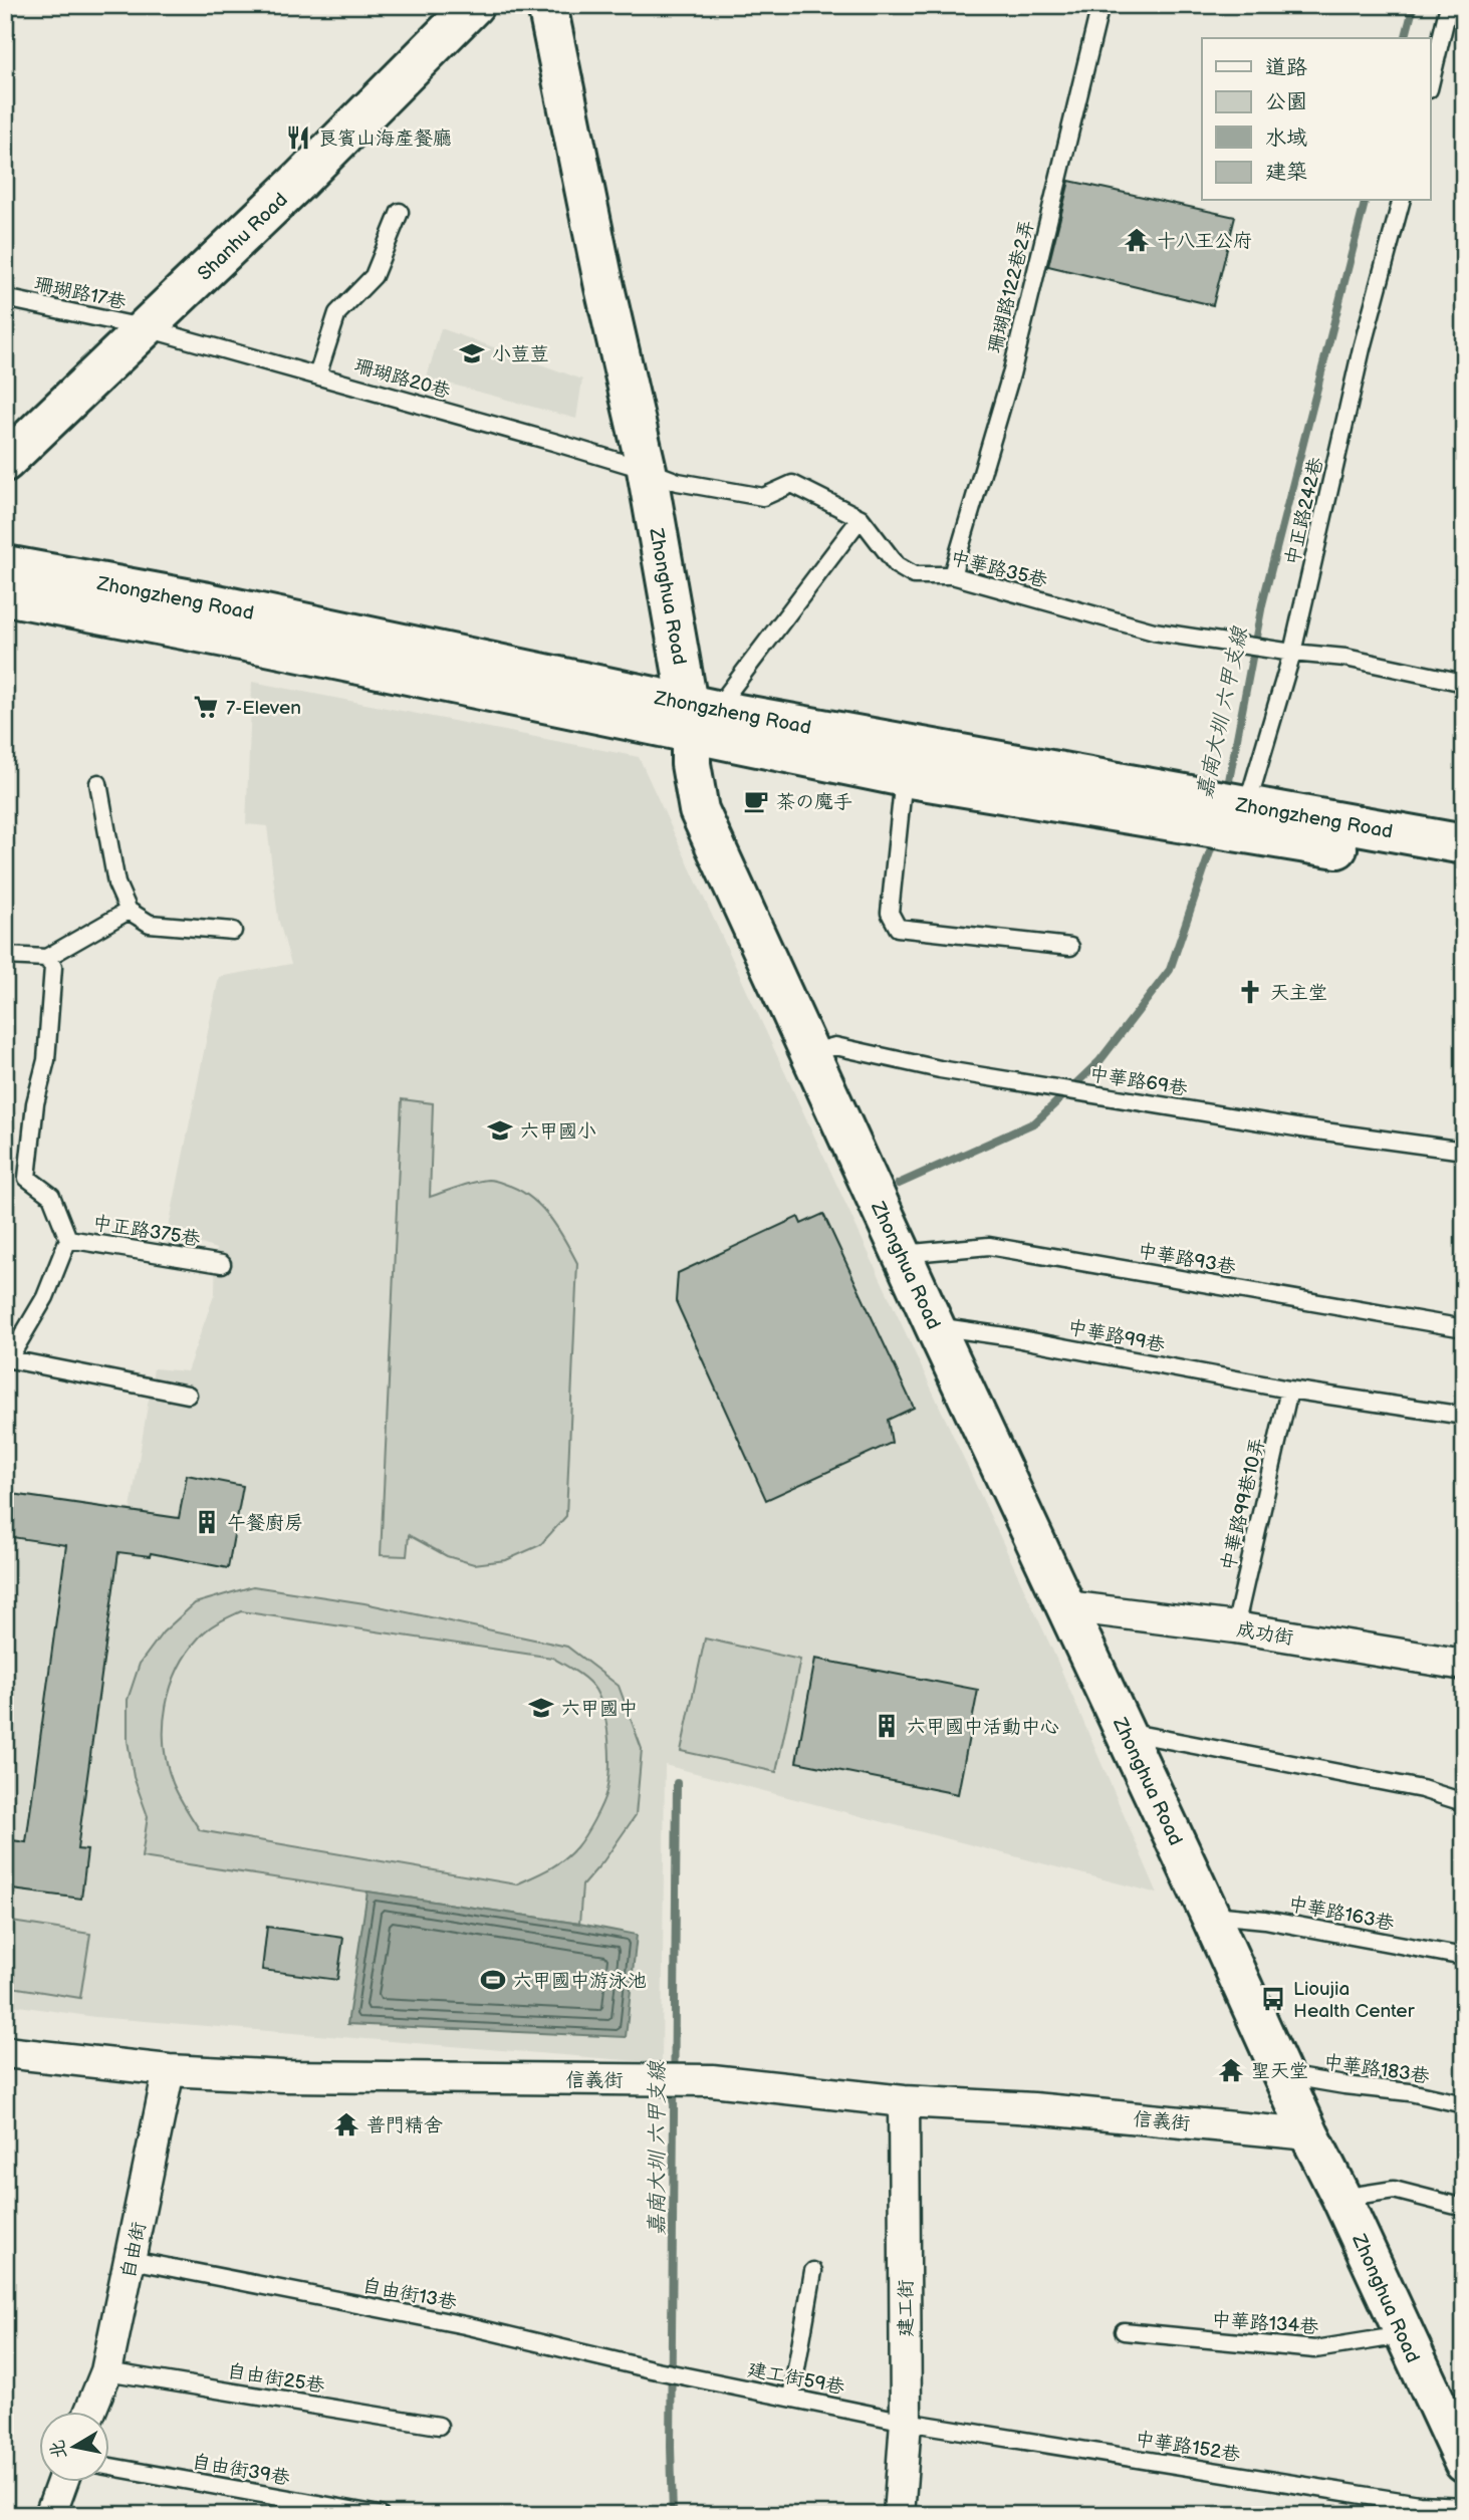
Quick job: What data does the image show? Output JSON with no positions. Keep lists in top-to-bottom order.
{
  "streets": {
    "street": [
      "Shanhu Road",
      "Zhonghua Road",
      "Zhongzheng Road",
      "成功街",
      "信義街",
      "自由街",
      "建工街"
    ],
    "lane": [
      "珊瑚路122巷2弄",
      "珊瑚路17巷",
      "珊瑚路20巷",
      "中正路242巷",
      "中華路35巷",
      "中華路69巷",
      "中正路375巷",
      "中華路93巷",
      "中華路99巷",
      "中華路99巷10弄",
      "中華路163巷",
      "中華路183巷",
      "自由街13巷",
      "中華路134巷",
      "自由街25巷",
      "建工街59巷",
      "中華路152巷",
      "自由街39巷"
    ]
  },
  "crossings": [
    ["Shanhu Road", "珊瑚路17巷"],
    ["Shanhu Road", "珊瑚路20巷"],
    ["珊瑚路122巷2弄", "中華路35巷"],
    ["珊瑚路17巷", "珊瑚路20巷"],
    ["珊瑚路20巷", "中華路35巷"],
    ["珊瑚路20巷", "Zhonghua Road"],
    ["中正路242巷", "中華路35巷"],
    ["中正路242巷", "Zhongzheng Road"],
    ["中華路35巷", "Zhonghua Road"],
    ["Zhonghua Road", "Zhongzheng Road"],
    ["Zhonghua Road", "中華路69巷"],
    ["Zhonghua Road", "中華路93巷"],
    ["Zhonghua Road", "中華路99巷"],
    ["Zhonghua Road", "成功街"],
    ["Zhonghua Road", "中華路163巷"],
    ["Zhonghua Road", "中華路183巷"],
    ["Zhonghua Road", "信義街"],
    ["Zhonghua Road", "中華路134巷"],
    ["中華路99巷", "中華路99巷10弄"],
    ["中華路99巷10弄", "成功街"],
    ["信義街", "自由街"],
    ["信義街", "建工街"],
    ["自由街", "自由街13巷"],
    ["自由街", "自由街25巷"],
    ["自由街13巷", "建工街59巷"],
    ["建工街", "建工街59巷"],
    ["建工街", "中華路152巷"],
    ["建工街59巷", "中華路152巷"]
  ],
  "water": ["嘉南大圳 六甲支線"],
  "places": {
    "restaurant": ["良賓山海產餐廳"],
    "temple": ["十八王公府", "聖天堂", "普門精舍"],
    "school or university": ["小荳荳", "六甲國小", "六甲國中"],
    "supermarket": ["7-Eleven"],
    "cafe": ["茶の魔手"],
    "church": ["天主堂"],
    "building": ["午餐廚房", "六甲國中活動中心"],
    "sports": ["六甲國中游泳池"],
    "bus stop": ["Lioujia Health Center"]
  },
  "legend": [
    "道路",
    "公園",
    "水域",
    "建築"
  ],
  "north": "left"
}
